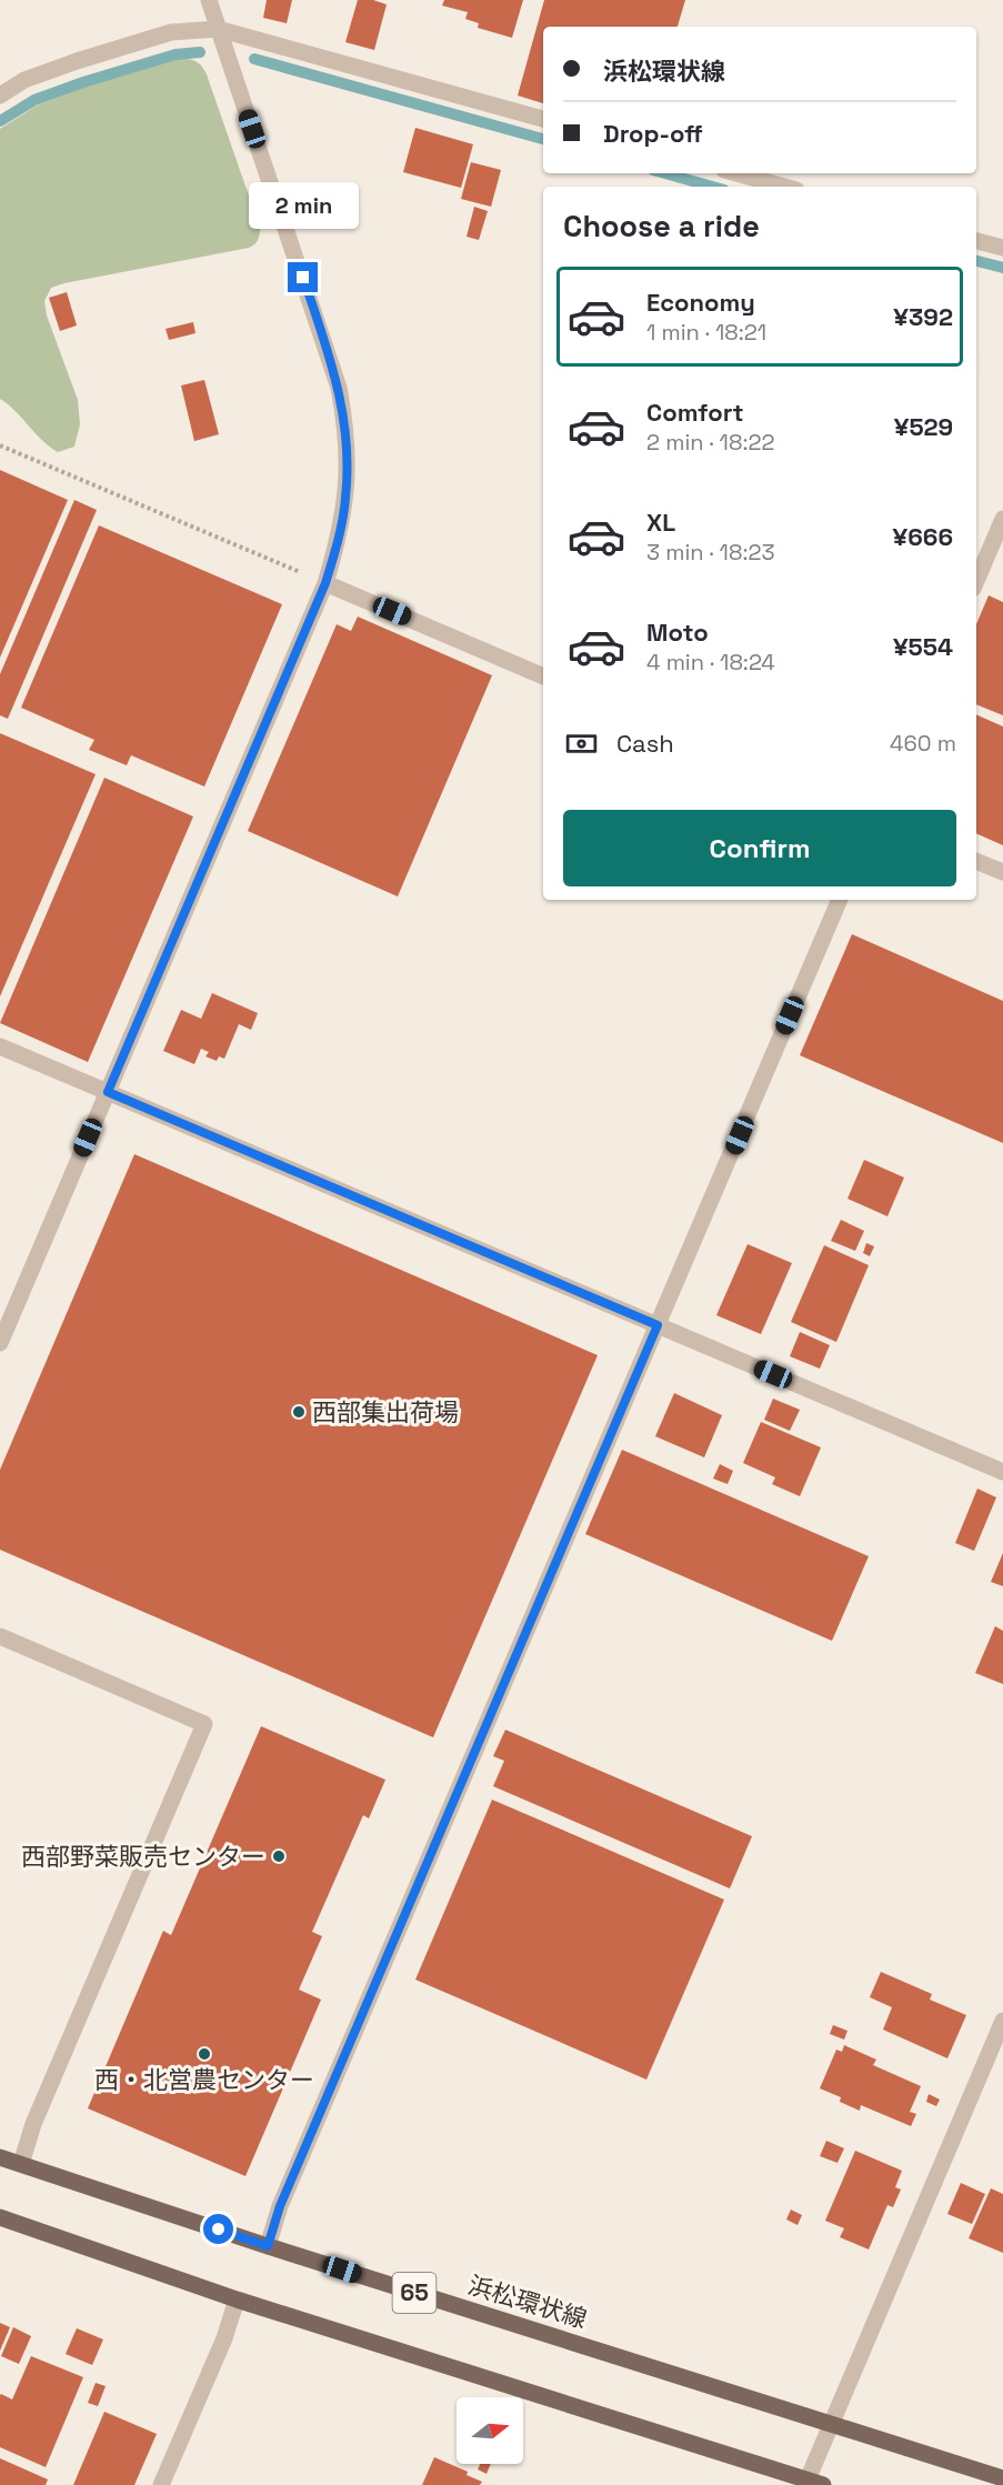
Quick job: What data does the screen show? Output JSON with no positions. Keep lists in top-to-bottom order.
{
  "streets": {
    "main road": ["65", "浜松環状線"]
  },
  "places": ["西部集出荷場", "西部野菜販売センター", "西・北営農センター"],
  "north": "right",
  "page": {
    "banner": ["浜松環状線", "Drop-off"],
    "bubble": "2 min",
    "heading": "Choose a ride",
    "list": [
      {
        "name": "Economy",
        "note": "1 min · 18:21",
        "value": "¥392"
      },
      {
        "name": "Comfort",
        "note": "2 min · 18:22",
        "value": "¥529"
      },
      {
        "name": "XL",
        "note": "3 min · 18:23",
        "value": "¥666"
      },
      {
        "name": "Moto",
        "note": "4 min · 18:24",
        "value": "¥554"
      }
    ],
    "pay": ["Cash", "460 m"],
    "buttons": "Confirm"
  }
}
